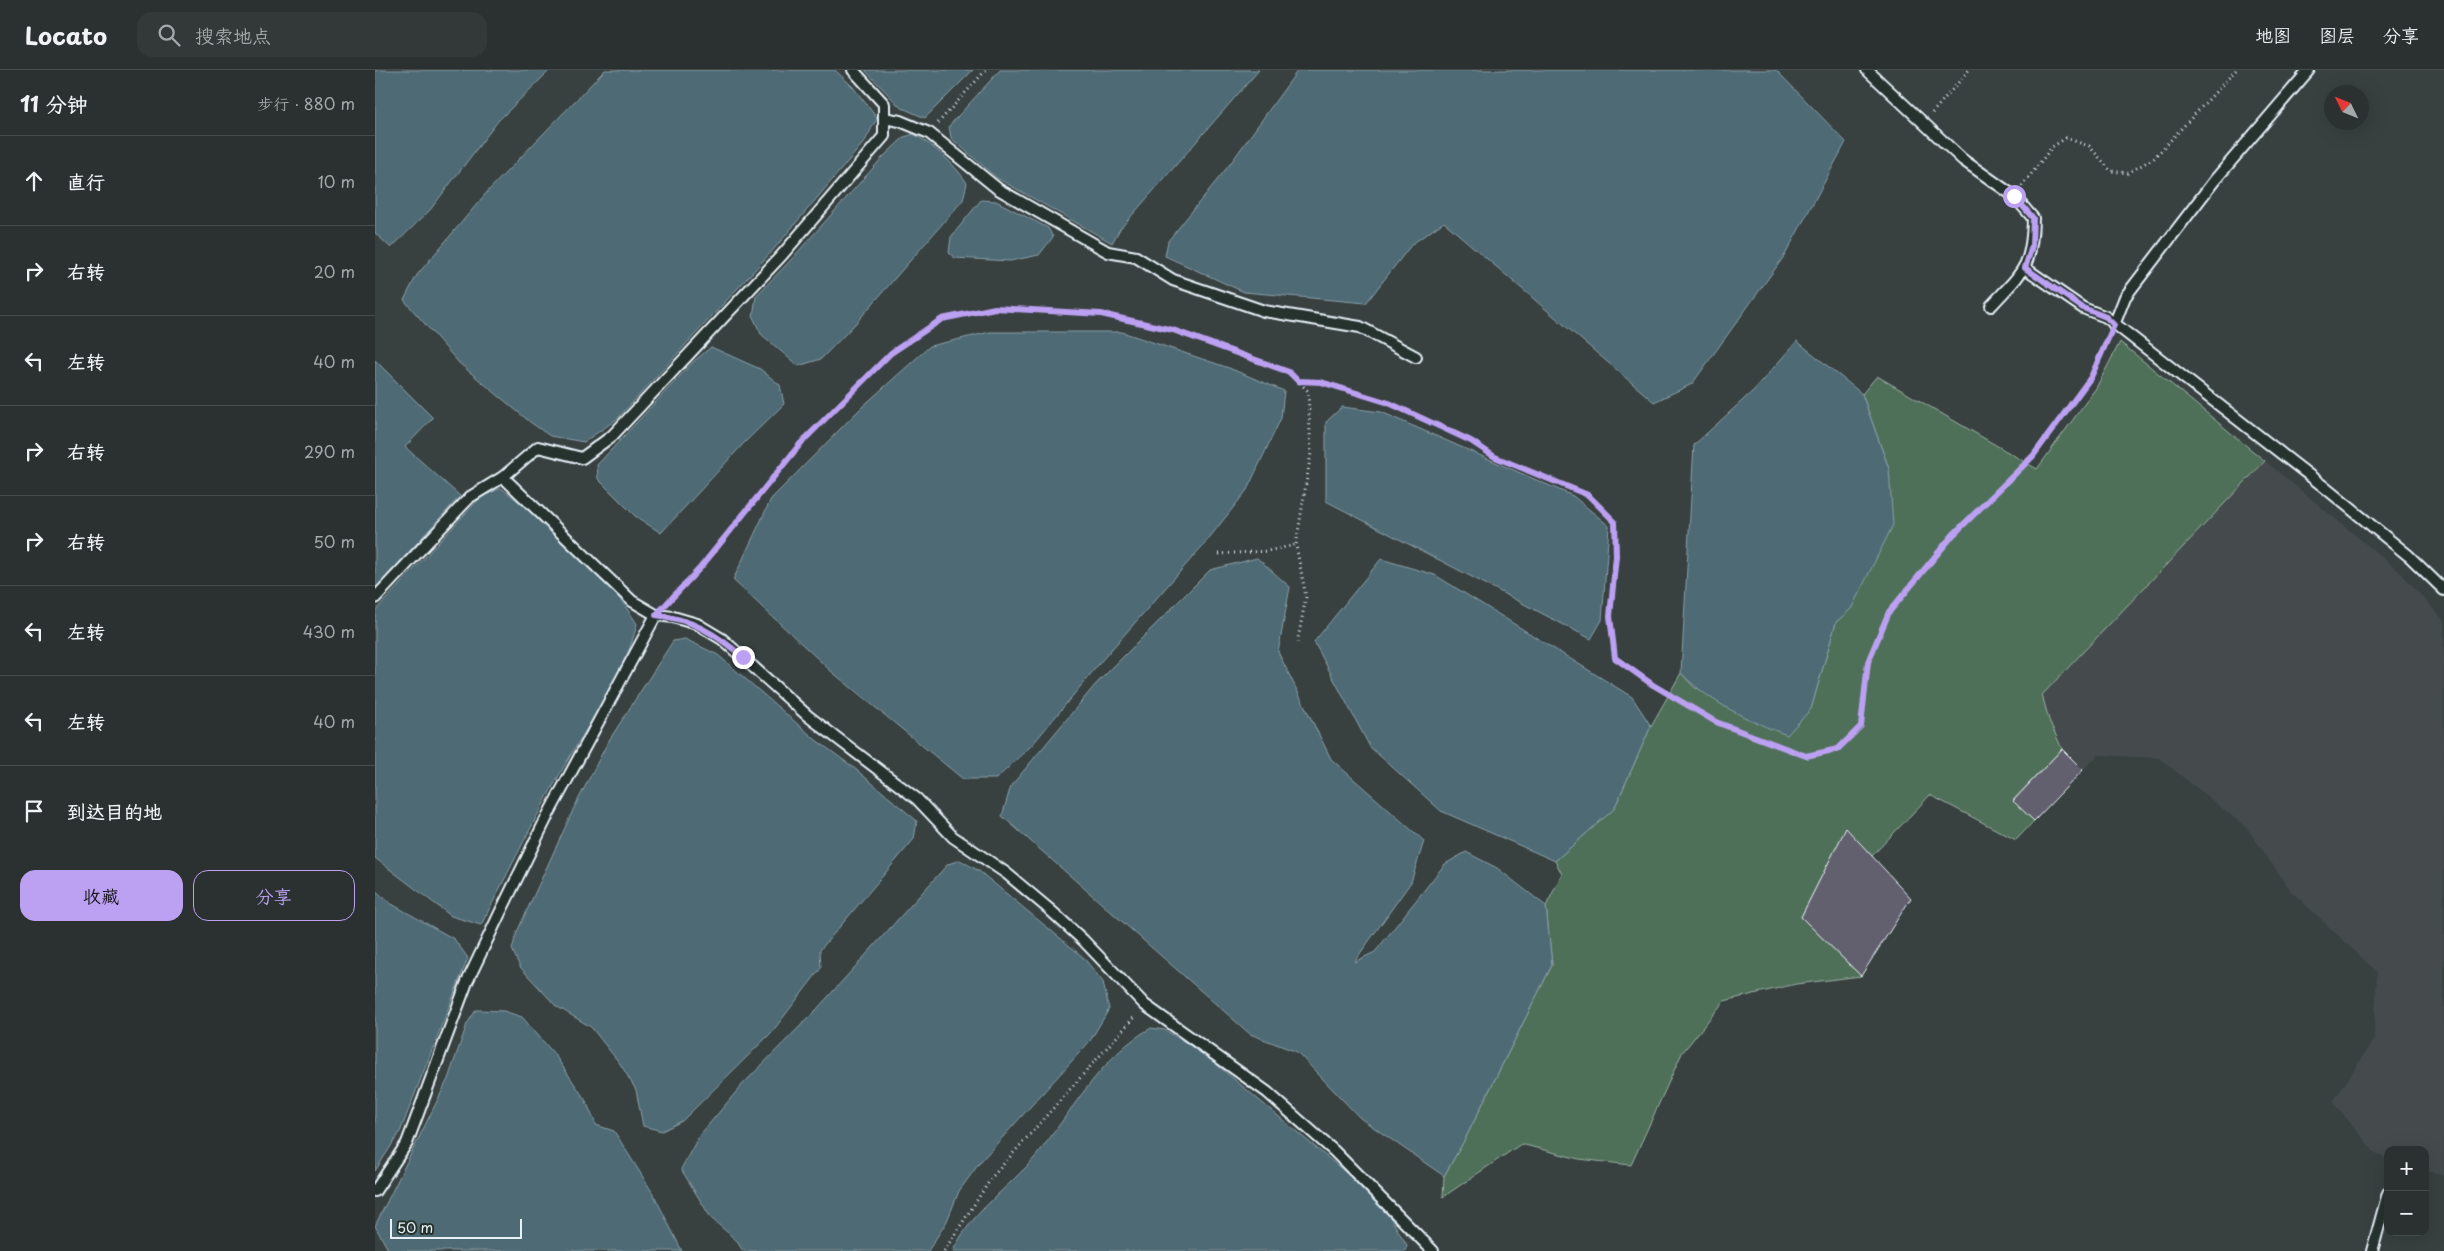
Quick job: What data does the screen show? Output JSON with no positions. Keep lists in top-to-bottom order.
{
  "scale_bar": "50 m",
  "north": "top left",
  "page": {
    "header": "Locato",
    "search": "搜索地点",
    "nav": ["地图", "图层", "分享"],
    "heading": ["11 分钟", "步行 · 880 m"],
    "list": [
      ["直行", "10 m"],
      ["右转", "20 m"],
      ["左转", "40 m"],
      ["右转", "290 m"],
      ["右转", "50 m"],
      ["左转", "430 m"],
      ["左转", "40 m"],
      "到达目的地"
    ],
    "buttons": ["收藏", "分享"],
    "map_buttons": ["+", "−"],
    "scale": "50 m"
  }
}
